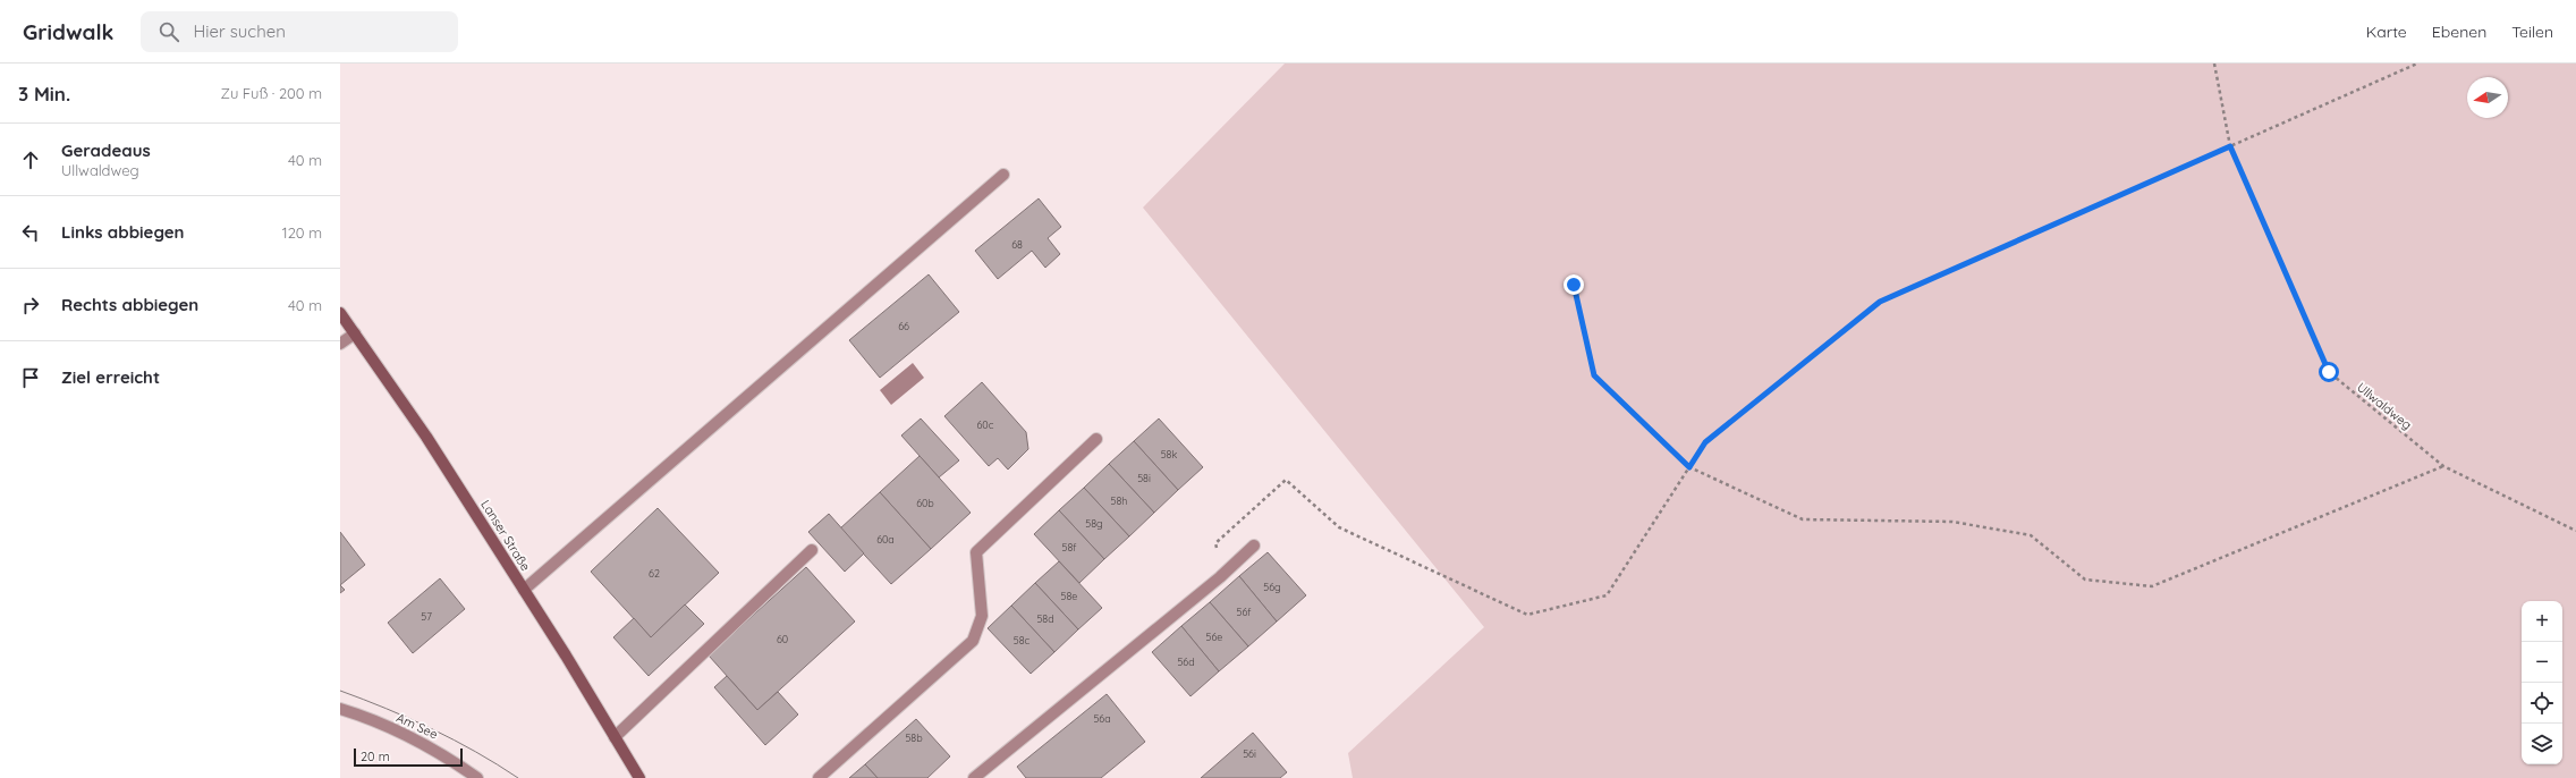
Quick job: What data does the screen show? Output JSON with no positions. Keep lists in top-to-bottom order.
{
  "streets": {
    "main road": ["Lanser Straße"],
    "street": ["Am See"],
    "path": ["Ullwaldweg"]
  },
  "house_numbers": [
    "68",
    "66",
    "60c",
    "58k",
    "58i",
    "58h",
    "60b",
    "58g",
    "60a",
    "58f",
    "62",
    "56g",
    "58e",
    "56f",
    "57",
    "58d",
    "56e",
    "60",
    "58c",
    "56d",
    "56a",
    "58b",
    "56i"
  ],
  "scale_bar": "20 m",
  "north": "left",
  "page": {
    "header": "Gridwalk",
    "search": "Hier suchen",
    "nav": ["Karte", "Ebenen", "Teilen"],
    "heading": ["3 Min.", "Zu Fuß · 200 m"],
    "list": [
      ["Geradeaus", "Ullwaldweg", "40 m"],
      ["Links abbiegen", "120 m"],
      ["Rechts abbiegen", "40 m"],
      "Ziel erreicht"
    ],
    "map_buttons": ["+", "−"],
    "scale": "20 m"
  }
}
